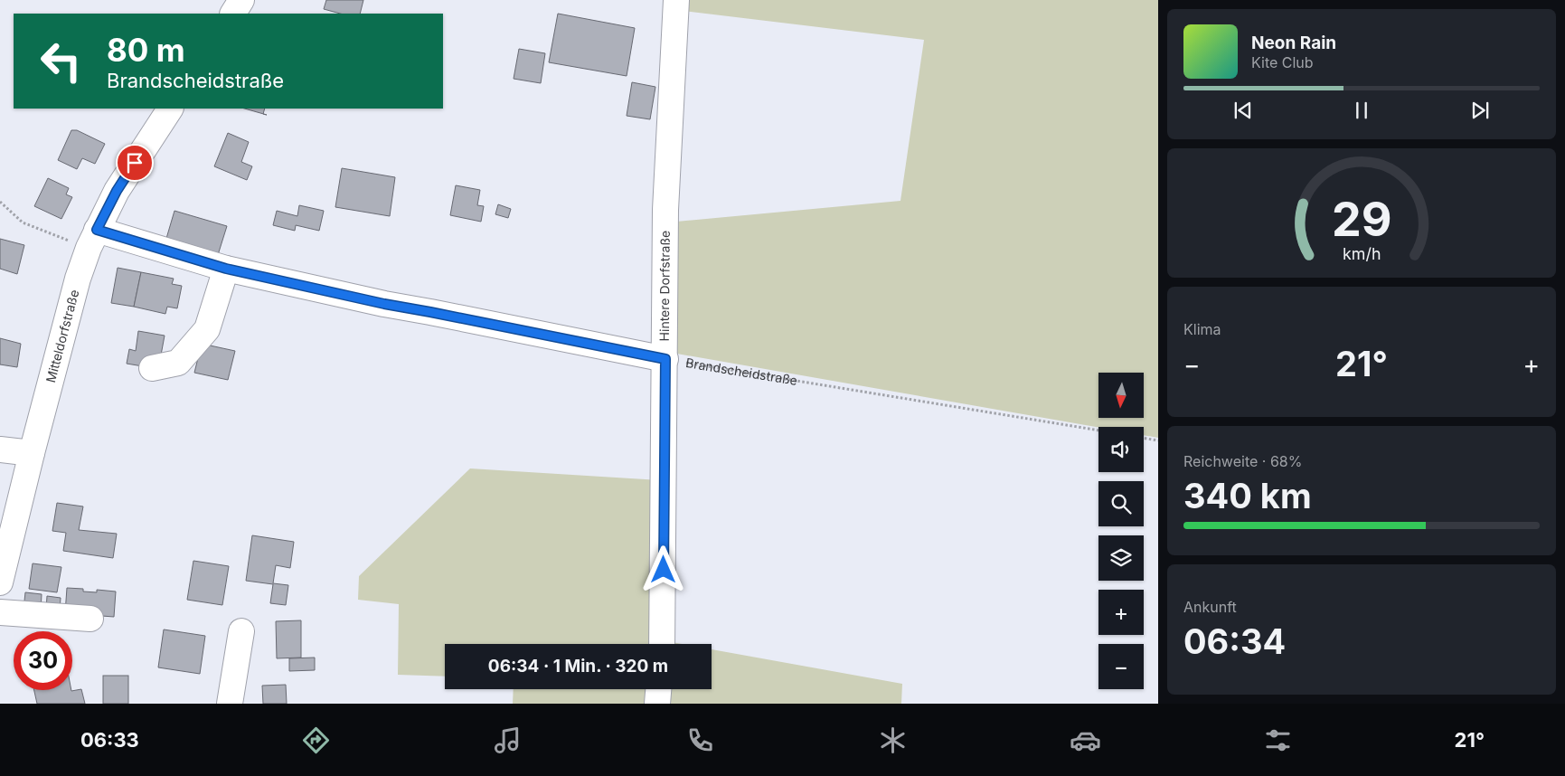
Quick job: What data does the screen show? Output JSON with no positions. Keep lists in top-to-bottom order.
{
  "streets": {
    "street": ["Hintere Dorfstraße", "Mitteldorfstraße"],
    "path": ["Brandscheidstraße"]
  },
  "crossings": [
    ["Hintere Dorfstraße", "Brandscheidstraße"]
  ],
  "north": "bottom",
  "page": {
    "turn": ["80 m", "Brandscheidstraße"],
    "song": ["Neon Rain", "Kite Club"],
    "tile": [
      "Klima",
      ["Reichweite · 68%", "340 km"],
      ["Ankunft", "06:34"]
    ],
    "heat": ["−", "21°", "+"],
    "map_buttons": ["+", "−"],
    "limit": "30",
    "trip": "06:34 · 1 Min. · 320 m",
    "tabs": ["06:33", "21°"],
    "gauge": ["29", "km/h"]
  }
}
